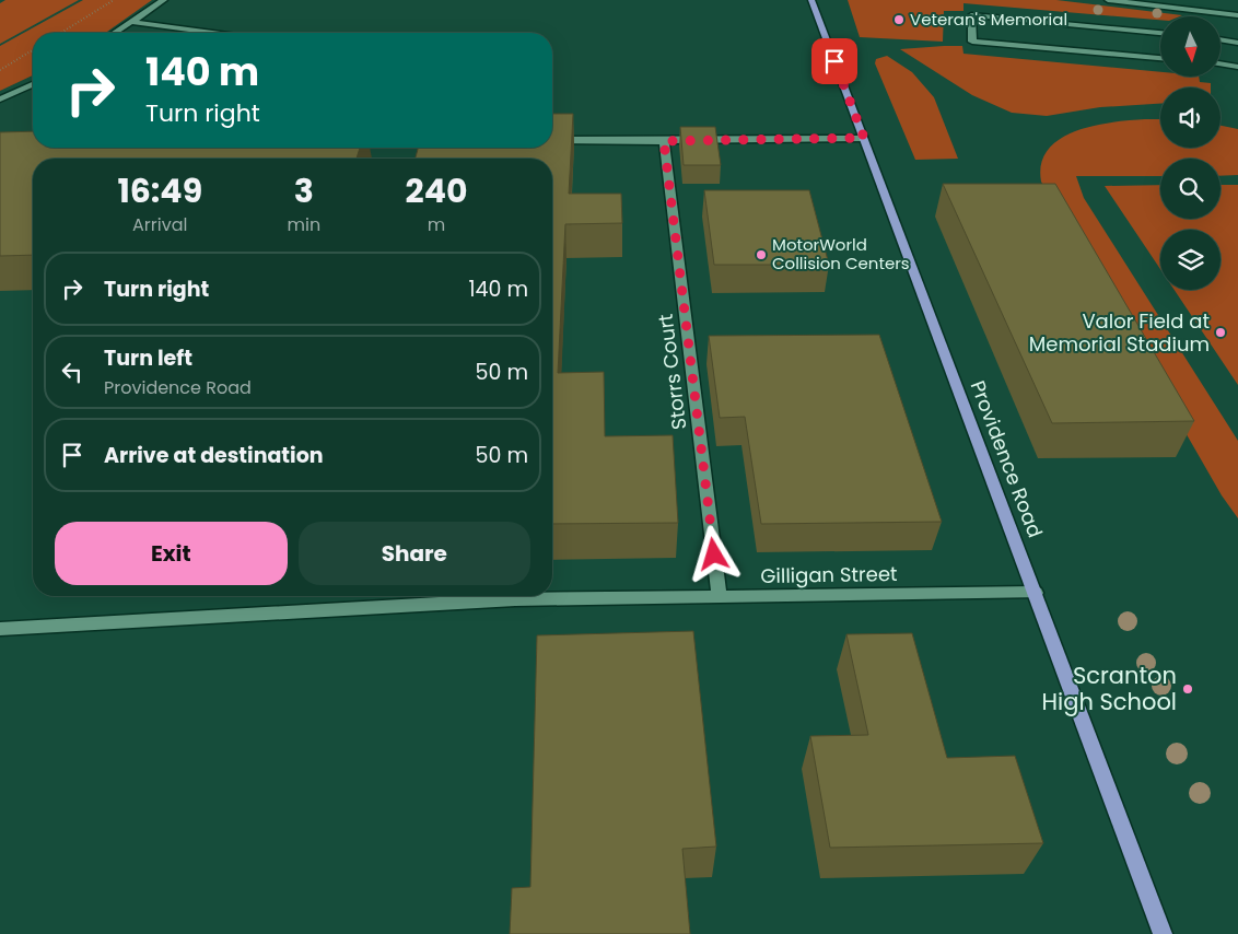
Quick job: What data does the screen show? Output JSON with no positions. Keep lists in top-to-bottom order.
{
  "streets": {
    "main road": ["Providence Road"],
    "street": ["Storrs Court", "Gilligan Street"]
  },
  "crossings": [
    ["Storrs Court", "Gilligan Street"],
    ["Providence Road", "Gilligan Street"]
  ],
  "places": [
    "Veteran's Memorial",
    "MotorWorld Collision Centers",
    "Valor Field at Memorial Stadium",
    "Scranton High School"
  ],
  "north": "bottom",
  "page": {
    "turn": ["140 m", "Turn right"],
    "eta": [
      "16:49",
      "Arrival",
      "3",
      "min",
      "240",
      "m"
    ],
    "list": [
      {
        "name": "Turn right",
        "value": "140 m"
      },
      {
        "name": "Turn left",
        "note": "Providence Road",
        "value": "50 m"
      },
      {
        "name": "Arrive at destination",
        "value": "50 m"
      }
    ],
    "buttons": ["Exit", "Share"]
  }
}
